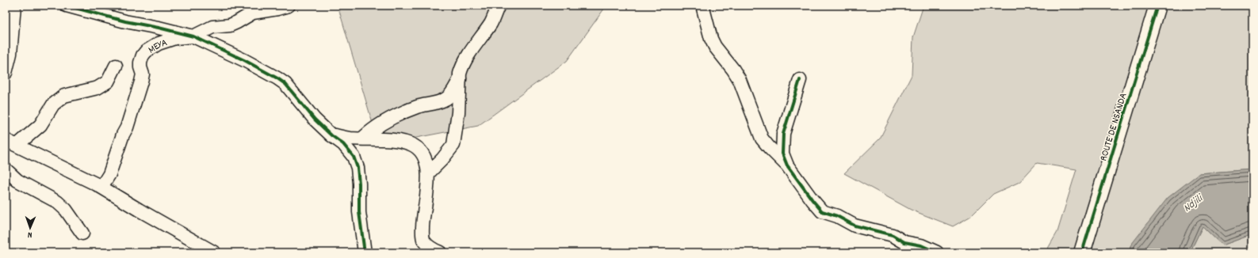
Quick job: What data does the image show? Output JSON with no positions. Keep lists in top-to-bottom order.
{
  "streets": {
    "street": ["MEYA", "ROUTE DE NSANDA"]
  },
  "water": ["Ndjili"],
  "north": "bottom"
}
